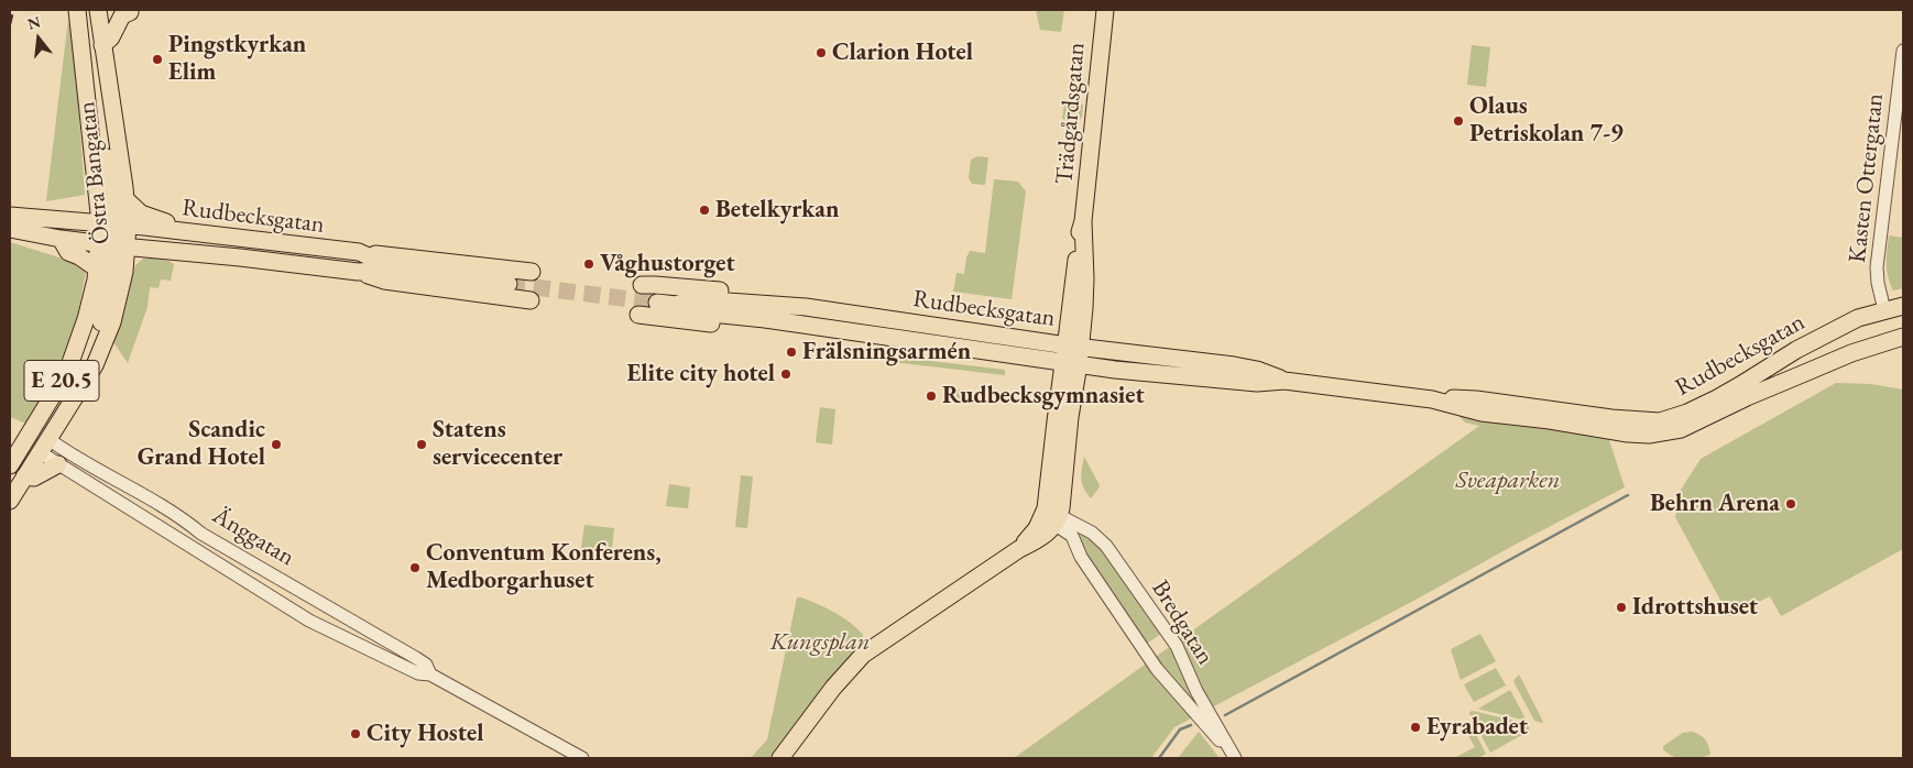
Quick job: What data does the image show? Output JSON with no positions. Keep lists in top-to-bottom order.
{
  "streets": {
    "main road": [
      "Trädgårdsgatan",
      "Östra Bangatan",
      "Rudbecksgatan",
      "E 20.5"
    ],
    "street": ["Kasten Ottergatan", "Änggatan", "Bredgatan"]
  },
  "crossings": [
    ["Trädgårdsgatan", "Rudbecksgatan"],
    ["Östra Bangatan", "Rudbecksgatan"],
    ["Östra Bangatan", "Änggatan"],
    ["Kasten Ottergatan", "Rudbecksgatan"]
  ],
  "parks": ["Sveaparken", "Kungsplan"],
  "places": [
    "Clarion Hotel",
    "Pingstkyrkan Elim",
    "Olaus Petriskolan 7-9",
    "Betelkyrkan",
    "Våghustorget",
    "Frälsningsarmén",
    "Elite city hotel",
    "Rudbecksgymnasiet",
    "Scandic Grand Hotel",
    "Statens servicecenter",
    "Behrn Arena",
    "Conventum Konferens, Medborgarhuset",
    "Idrottshuset",
    "Eyrabadet",
    "City Hostel"
  ],
  "north": "top"
}
